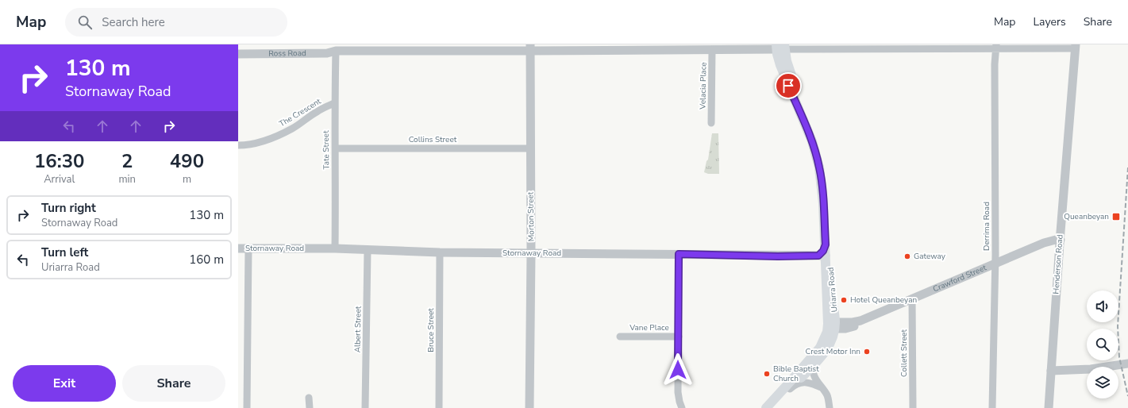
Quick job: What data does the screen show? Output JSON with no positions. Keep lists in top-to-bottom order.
{
  "streets": {
    "main road": ["Uriarra Road"],
    "street": [
      "Ross Road",
      "Velacia Place",
      "The Crescent",
      "Collins Street",
      "Tate Street",
      "Morton Street",
      "Derrima Road",
      "Stornaway Road",
      "Henderson Road",
      "Crawford Street",
      "Vane Place",
      "Albert Street",
      "Bruce Street",
      "Collett Street"
    ]
  },
  "crossings": [
    ["Ross Road", "Velacia Place"],
    ["Ross Road", "Tate Street"],
    ["Ross Road", "Morton Street"],
    ["Ross Road", "Derrima Road"],
    ["Ross Road", "Henderson Road"],
    ["Ross Road", "Uriarra Road"],
    ["The Crescent", "Tate Street"],
    ["Collins Street", "Tate Street"],
    ["Collins Street", "Morton Street"],
    ["Tate Street", "Stornaway Road"],
    ["Morton Street", "Stornaway Road"],
    ["Derrima Road", "Crawford Street"],
    ["Stornaway Road", "Uriarra Road"],
    ["Stornaway Road", "Albert Street"],
    ["Stornaway Road", "Bruce Street"],
    ["Henderson Road", "Crawford Street"],
    ["Crawford Street", "Uriarra Road"],
    ["Crawford Street", "Collett Street"]
  ],
  "places": {
    "transit": ["Queanbeyan"],
    "other": [
      "Gateway",
      "Hotel Queanbeyan",
      "Crest Motor Inn",
      "Bible Baptist Church"
    ]
  },
  "page": {
    "header": "Map",
    "search": "Search here",
    "nav": ["Map", "Layers", "Share"],
    "turn": ["130 m", "Stornaway Road"],
    "eta": [
      "16:30",
      "Arrival",
      "2",
      "min",
      "490",
      "m"
    ],
    "list": [
      {
        "name": "Turn right",
        "note": "Stornaway Road",
        "value": "130 m"
      },
      {
        "name": "Turn left",
        "note": "Uriarra Road",
        "value": "160 m"
      }
    ],
    "buttons": ["Exit", "Share"]
  }
}
